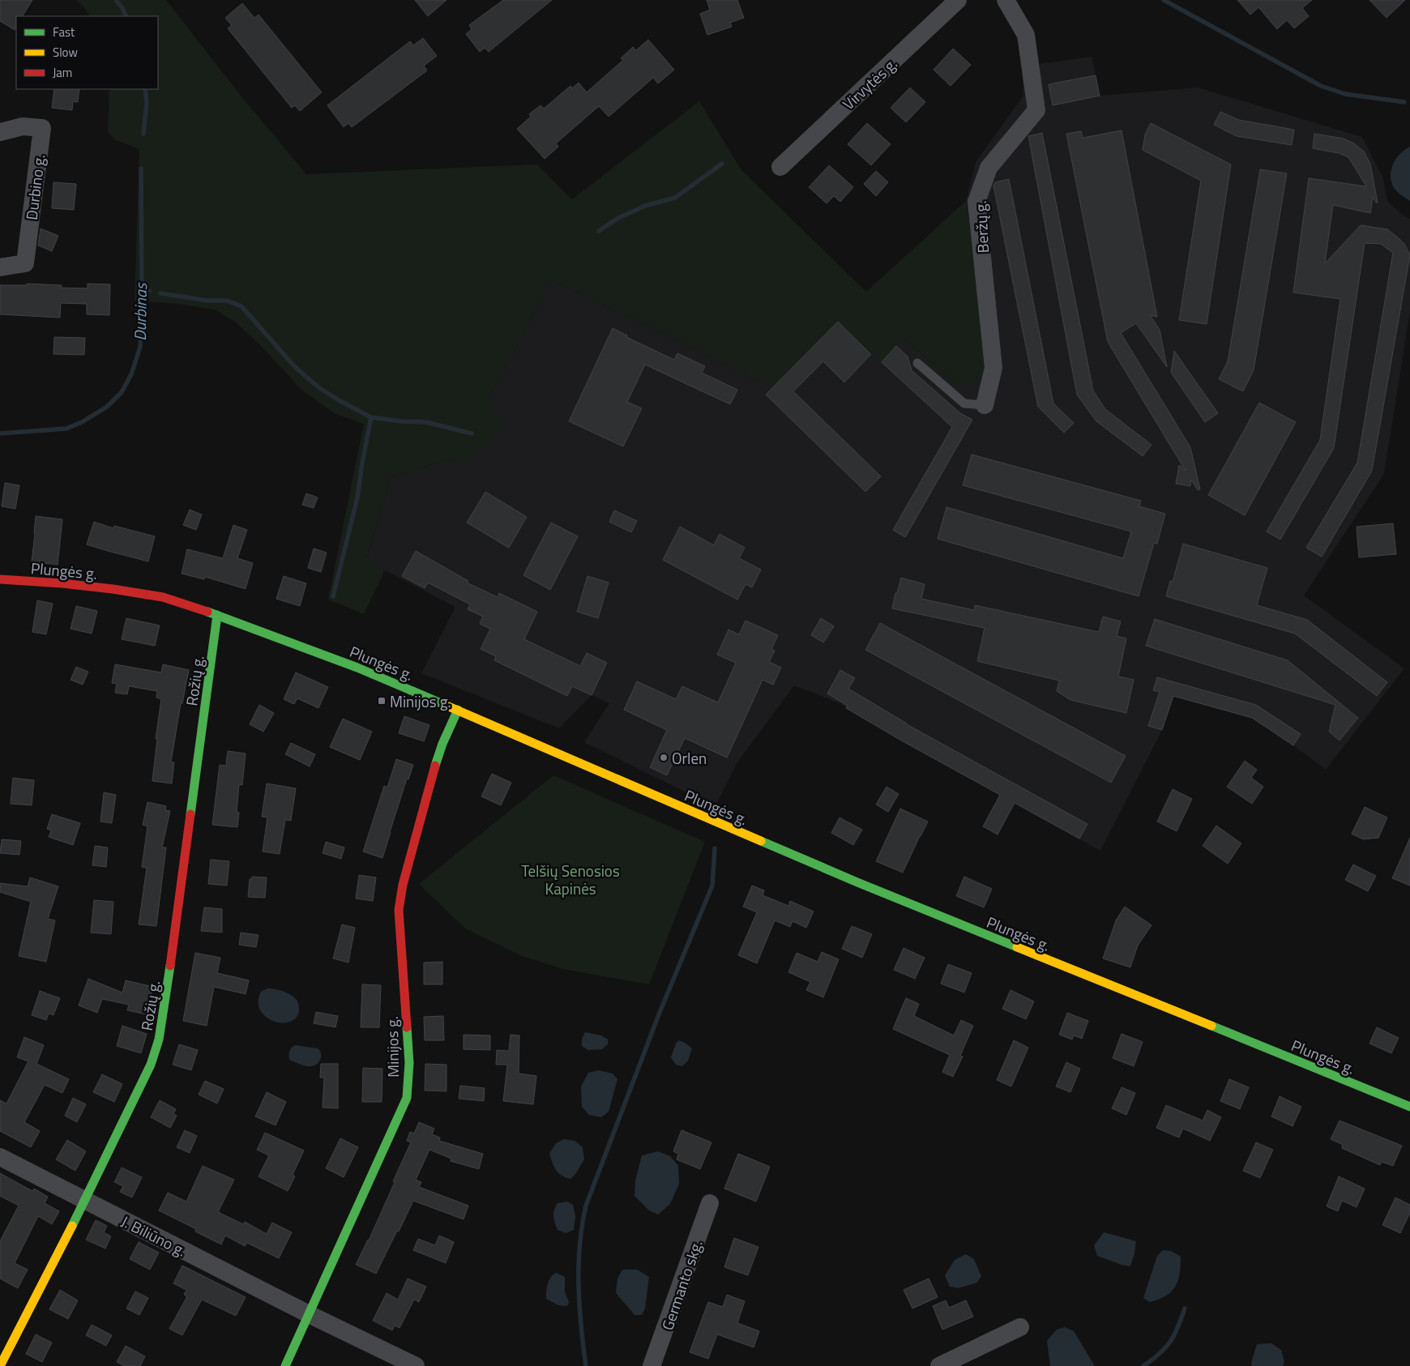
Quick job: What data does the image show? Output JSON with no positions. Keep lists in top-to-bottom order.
{
  "streets": {
    "main road": ["Plungės g.", "Rožių g.", "Minijos g."],
    "street": [
      "Virvytės g.",
      "Durbino g.",
      "Beržų g.",
      "J. Biliūno g.",
      "Germanto skg."
    ]
  },
  "crossings": [
    ["Plungės g.", "Rožių g."],
    ["Plungės g.", "Minijos g."],
    ["Rožių g.", "J. Biliūno g."],
    ["Minijos g.", "J. Biliūno g."]
  ],
  "water": ["Durbinas"],
  "parks": ["Telšių Senosios Kapinės"],
  "places": {
    "transit": ["Minijos g."],
    "other": ["Orlen"]
  },
  "legend": ["Fast", "Slow", "Jam"]
}
